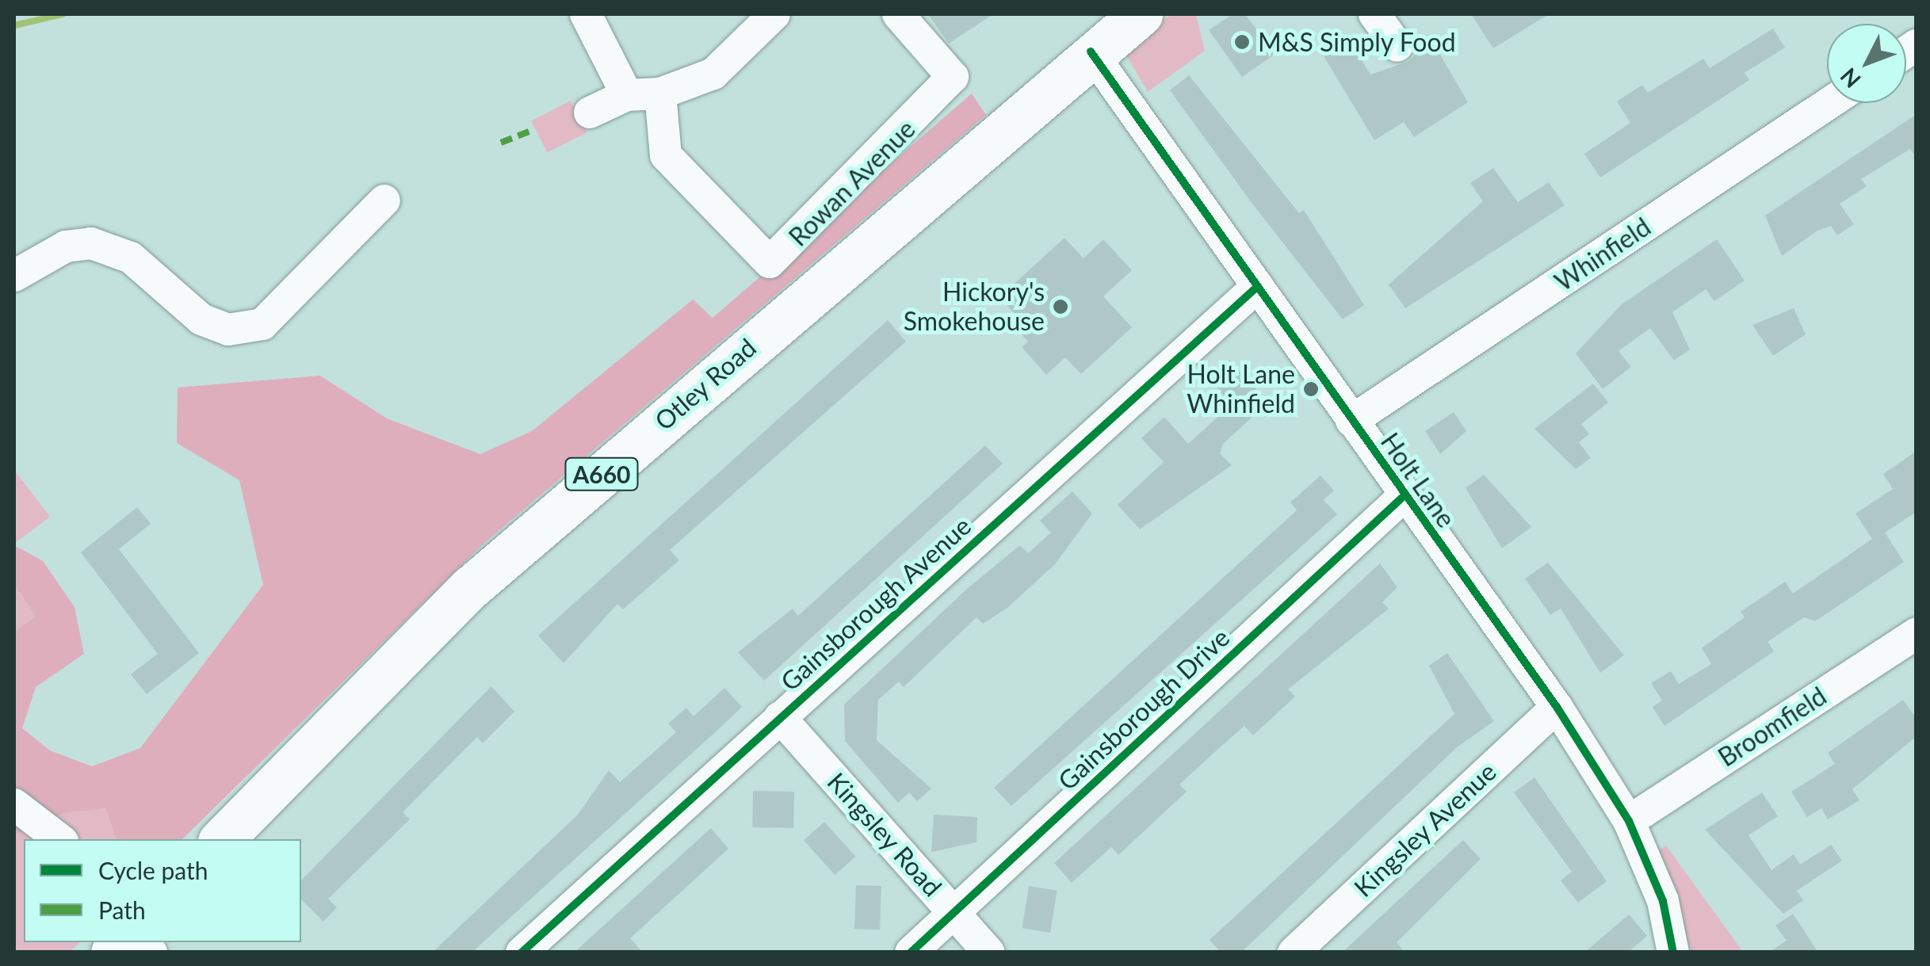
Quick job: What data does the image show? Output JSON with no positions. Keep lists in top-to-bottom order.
{
  "streets": {
    "highway": ["Otley Road", "A660"],
    "street": [
      "Rowan Avenue",
      "Whinfield",
      "Holt Lane",
      "Gainsborough Avenue",
      "Gainsborough Drive",
      "Broomfield",
      "Kingsley Avenue",
      "Kingsley Road"
    ]
  },
  "crossings": [
    ["Whinfield", "Holt Lane"],
    ["Otley Road", "Holt Lane"],
    ["Holt Lane", "Gainsborough Avenue"],
    ["Holt Lane", "Gainsborough Drive"],
    ["Holt Lane", "Broomfield"],
    ["Holt Lane", "Kingsley Avenue"],
    ["Gainsborough Avenue", "Kingsley Road"],
    ["Gainsborough Drive", "Kingsley Road"]
  ],
  "places": ["M&S Simply Food", "Hickory's Smokehouse", "Holt Lane Whinfield"],
  "legend": ["Cycle path", "Path"],
  "north": "bottom left"
}
